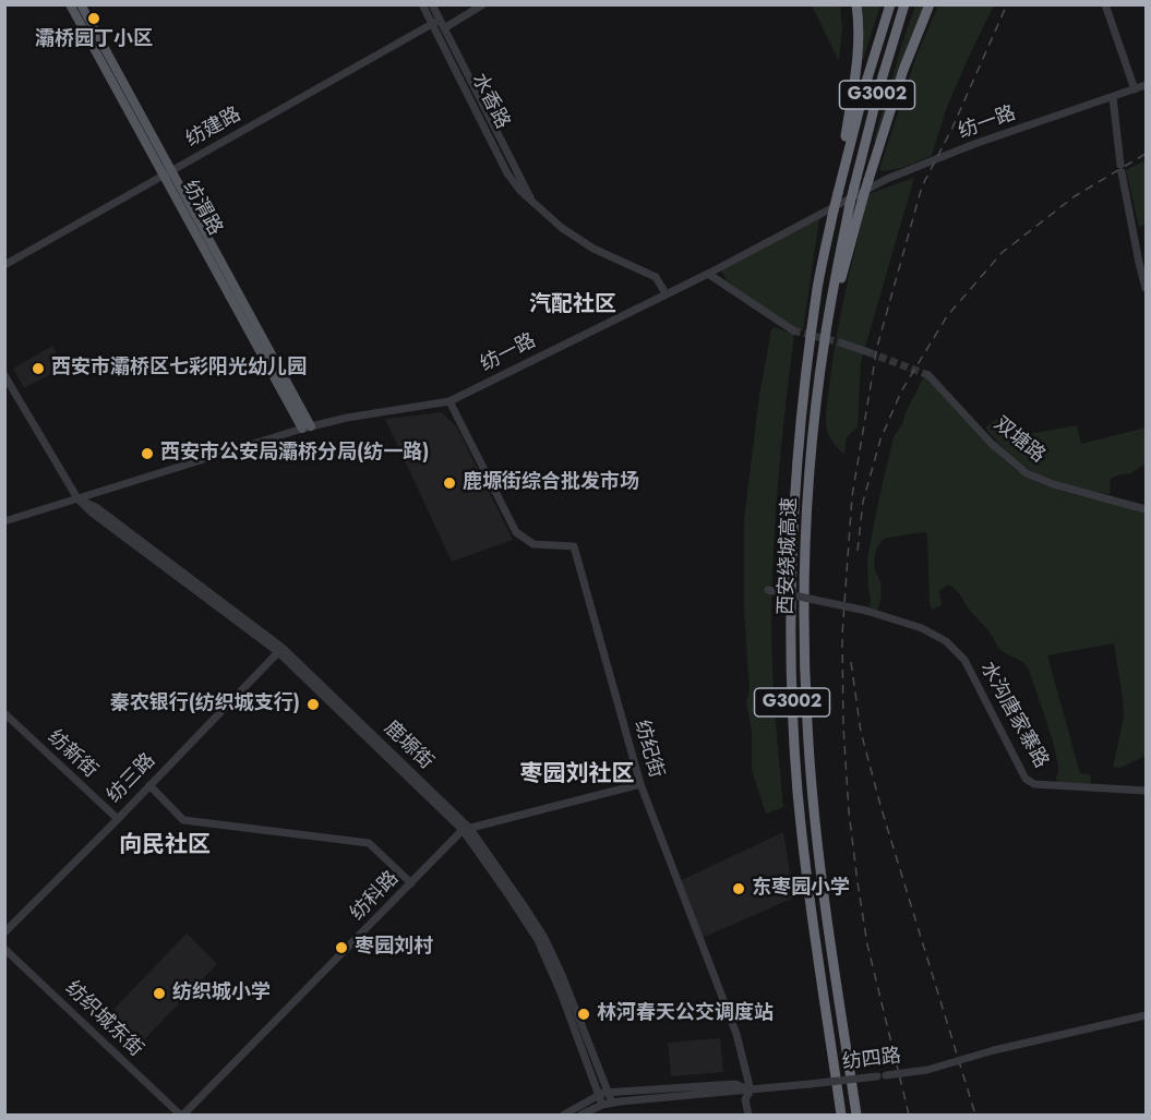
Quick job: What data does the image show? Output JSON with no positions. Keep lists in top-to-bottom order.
{
  "streets": {
    "highway": ["G3002", "西安绕城高速"],
    "main road": ["纺渭路"],
    "street": [
      "水香路",
      "纺一路",
      "纺建路",
      "双塘路",
      "水沟唐家寨路",
      "鹿塬街",
      "纺纪街",
      "纺新街",
      "纺三路",
      "纺科路",
      "纺织城东街",
      "纺四路"
    ]
  },
  "crossings": [
    ["水香路", "纺一路"],
    ["水香路", "纺建路"],
    ["纺一路", "纺渭路"],
    ["纺一路", "鹿塬街"],
    ["纺一路", "纺纪街"],
    ["纺建路", "纺渭路"],
    ["鹿塬街", "纺三路"],
    ["鹿塬街", "纺科路"],
    ["鹿塬街", "纺四路"],
    ["纺纪街", "纺四路"],
    ["纺新街", "纺三路"],
    ["纺科路", "纺织城东街"]
  ],
  "districts": ["汽配社区", "枣园刘社区", "向民社区"],
  "places": [
    "灞桥园丁小区",
    "西安市灞桥区七彩阳光幼儿园",
    "西安市公安局灞桥分局(纺一路)",
    "鹿塬街综合批发市场",
    "秦农银行(纺织城支行)",
    "东枣园小学",
    "枣园刘村",
    "纺织城小学",
    "林河春天公交调度站"
  ]
}
